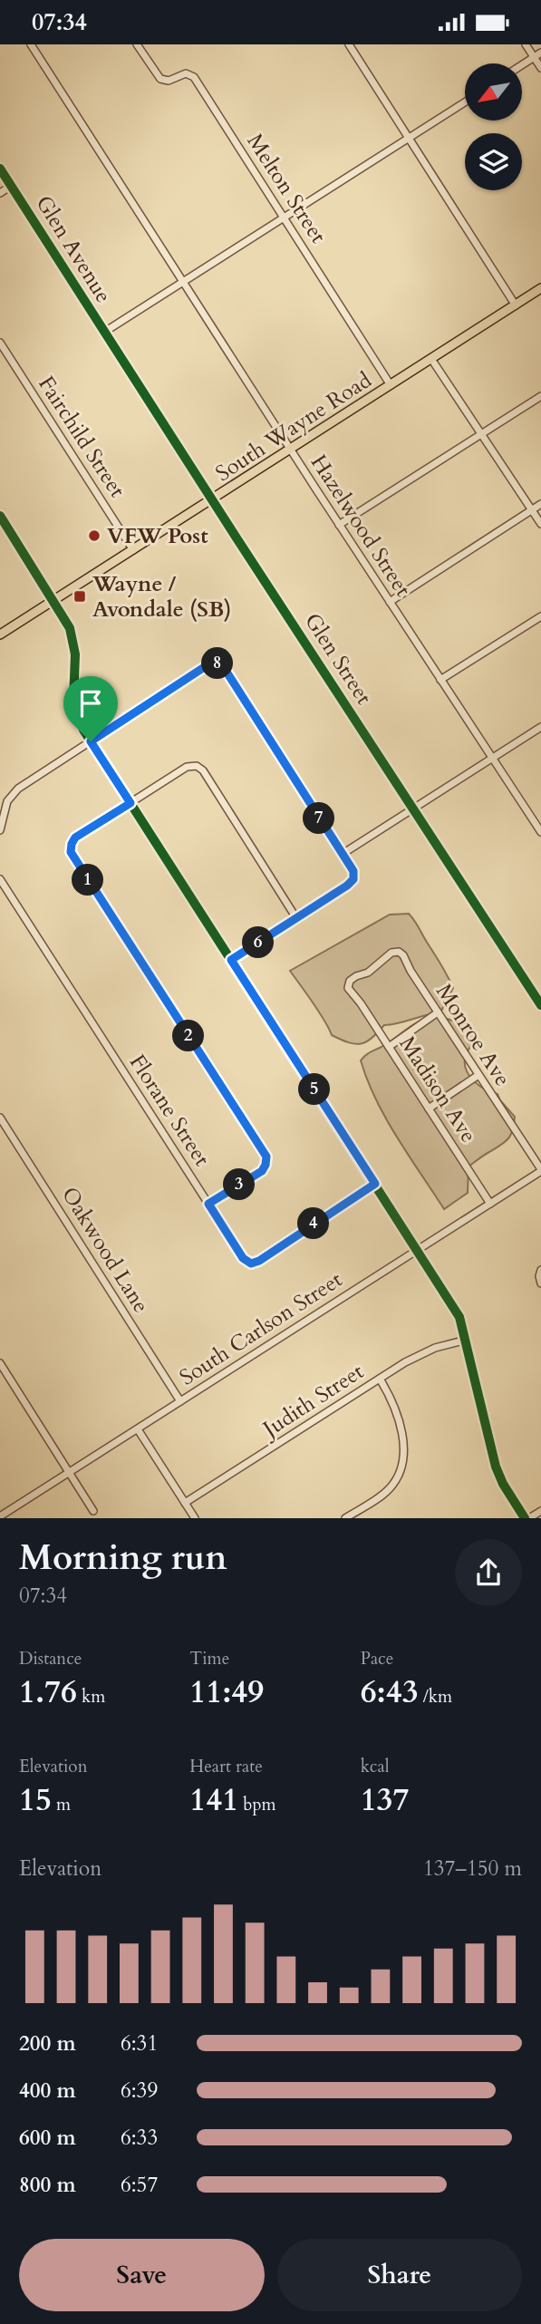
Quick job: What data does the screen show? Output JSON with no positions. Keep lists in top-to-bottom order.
{
  "streets": {
    "main road": ["South Wayne Road"],
    "street": [
      "Melton Street",
      "Glen Avenue",
      "Fairchild Street",
      "Hazelwood Street",
      "Glen Street",
      "Monroe Ave",
      "Madison Ave",
      "Florane Street",
      "Oakwood Lane",
      "South Carlson Street",
      "Judith Street"
    ]
  },
  "crossings": [
    ["Melton Street", "South Wayne Road"],
    ["Glen Avenue", "Glen Street"],
    ["South Wayne Road", "Fairchild Street"],
    ["South Wayne Road", "Hazelwood Street"],
    ["South Wayne Road", "Glen Street"],
    ["Monroe Ave", "Madison Ave"],
    ["Monroe Ave", "South Carlson Street"],
    ["Madison Ave", "South Carlson Street"],
    ["Oakwood Lane", "South Carlson Street"]
  ],
  "places": {
    "other": ["VFW Post"],
    "transit": ["Wayne / Avondale (SB)"]
  },
  "north": "bottom left",
  "page": {
    "status": "07:34",
    "pins": [
      "8",
      "7",
      "1",
      "6",
      "2",
      "5",
      "3",
      "4"
    ],
    "heading": ["Morning run", "07:34"],
    "stats": [
      ["Distance", "1.76 km"],
      ["Time", "11:49"],
      ["Pace", "6:43 /km"],
      ["Elevation", "15 m"],
      ["Heart rate", "141 bpm"],
      ["kcal", "137"]
    ],
    "chart": ["Elevation", "137–150 m"],
    "list": [
      {
        "name": "200 m",
        "note": "6:31"
      },
      {
        "name": "400 m",
        "note": "6:39"
      },
      {
        "name": "600 m",
        "note": "6:33"
      },
      {
        "name": "800 m",
        "note": "6:57"
      }
    ],
    "buttons": ["Save", "Share"]
  }
}
